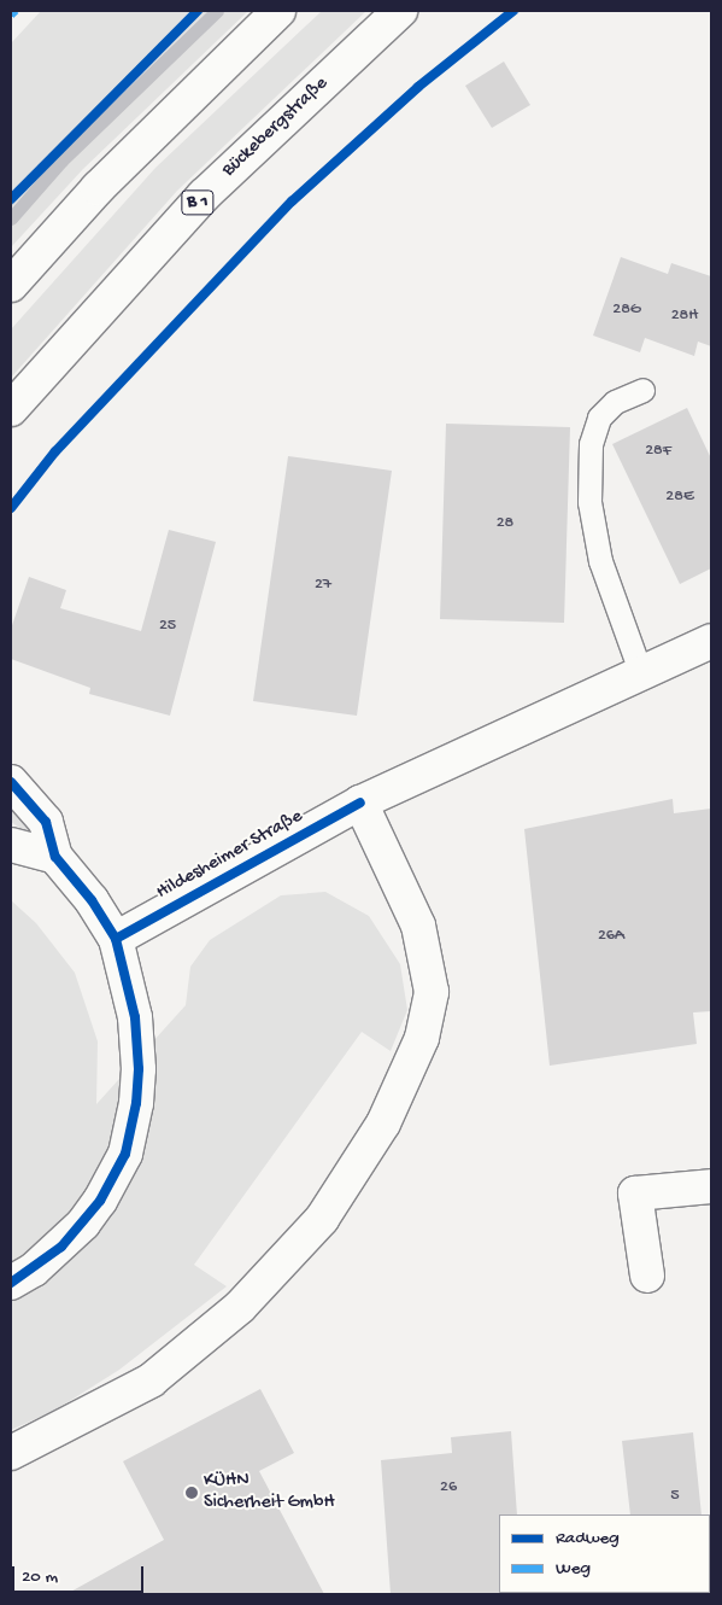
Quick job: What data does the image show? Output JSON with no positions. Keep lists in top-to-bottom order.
{
  "streets": {
    "main road": ["Bückebergstraße", "B 1", "Hildesheimer Straße"]
  },
  "places": ["KÜHN Sicherheit GmbH"],
  "house_numbers": [
    "28G",
    "28H",
    "28F",
    "28E",
    "28",
    "27",
    "25",
    "26A",
    "26",
    "5"
  ],
  "legend": ["Radweg", "Weg"],
  "scale_bar": "20 m"
}
